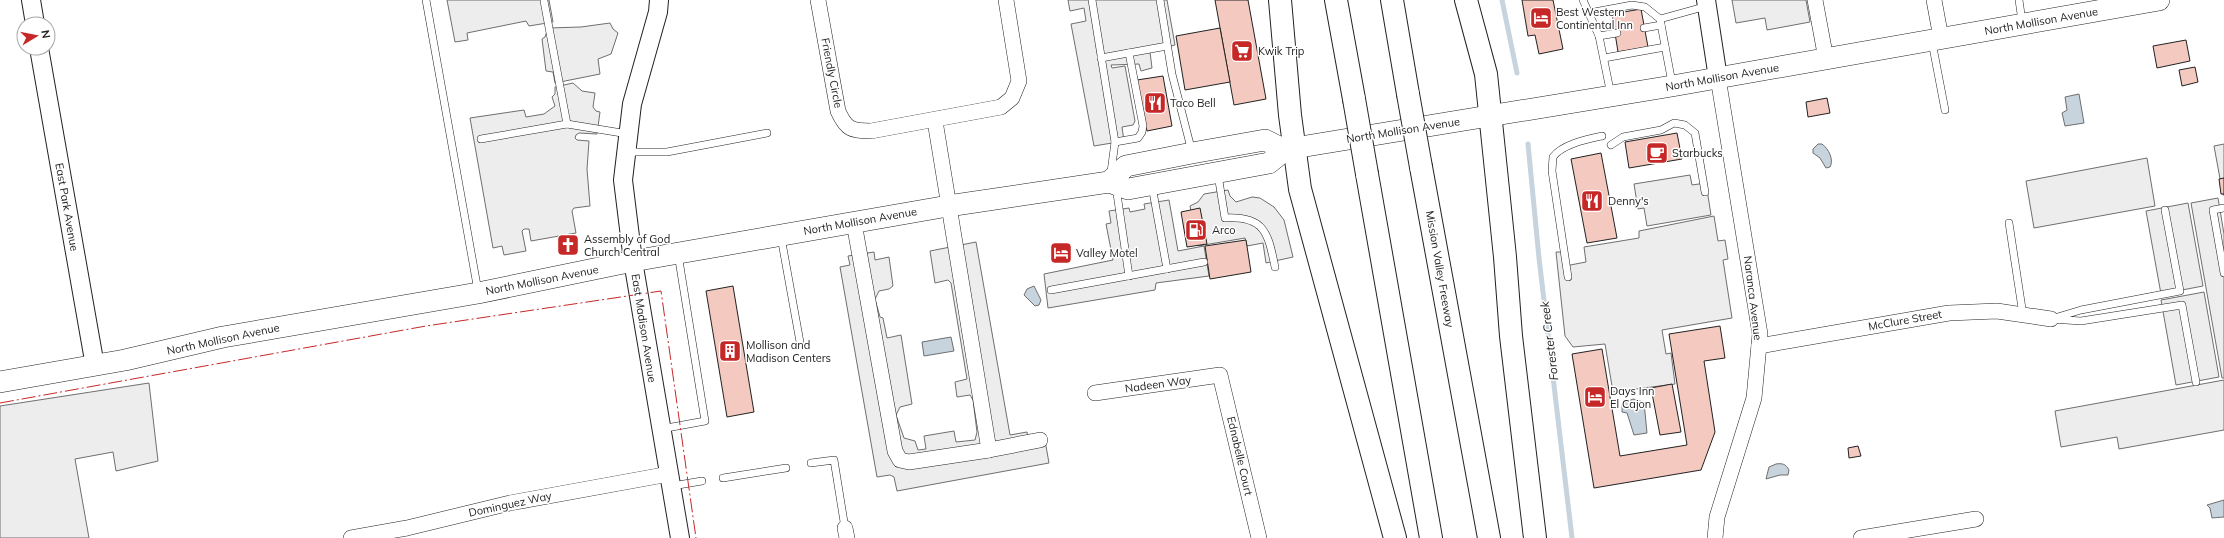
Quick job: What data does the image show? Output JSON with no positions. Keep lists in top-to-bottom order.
{
  "streets": {
    "highway": ["Mission Valley Freeway"],
    "main road": ["North Mollison Avenue"],
    "street": [
      "Friendly Circle",
      "East Park Avenue",
      "Naranca Avenue",
      "McClure Street",
      "East Madison Avenue",
      "Nadeen Way",
      "Ednabelle Court",
      "Dominguez Way"
    ]
  },
  "crossings": [
    ["North Mollison Avenue", "East Park Avenue"],
    ["North Mollison Avenue", "Naranca Avenue"],
    ["North Mollison Avenue", "East Madison Avenue"],
    ["Naranca Avenue", "McClure Street"],
    ["East Madison Avenue", "Dominguez Way"],
    ["Nadeen Way", "Ednabelle Court"]
  ],
  "water": ["Forester Creek"],
  "places": {
    "hotel": ["Best Western Continental Inn", "Valley Motel", "Days Inn El Cajon"],
    "supermarket": ["Kwik Trip"],
    "restaurant": ["Taco Bell", "Denny's"],
    "cafe": ["Starbucks"],
    "fuel station": ["Arco"],
    "church": ["Assembly of God Church Central"],
    "building": ["Mollison and Madison Centers"]
  },
  "north": "right"
}
